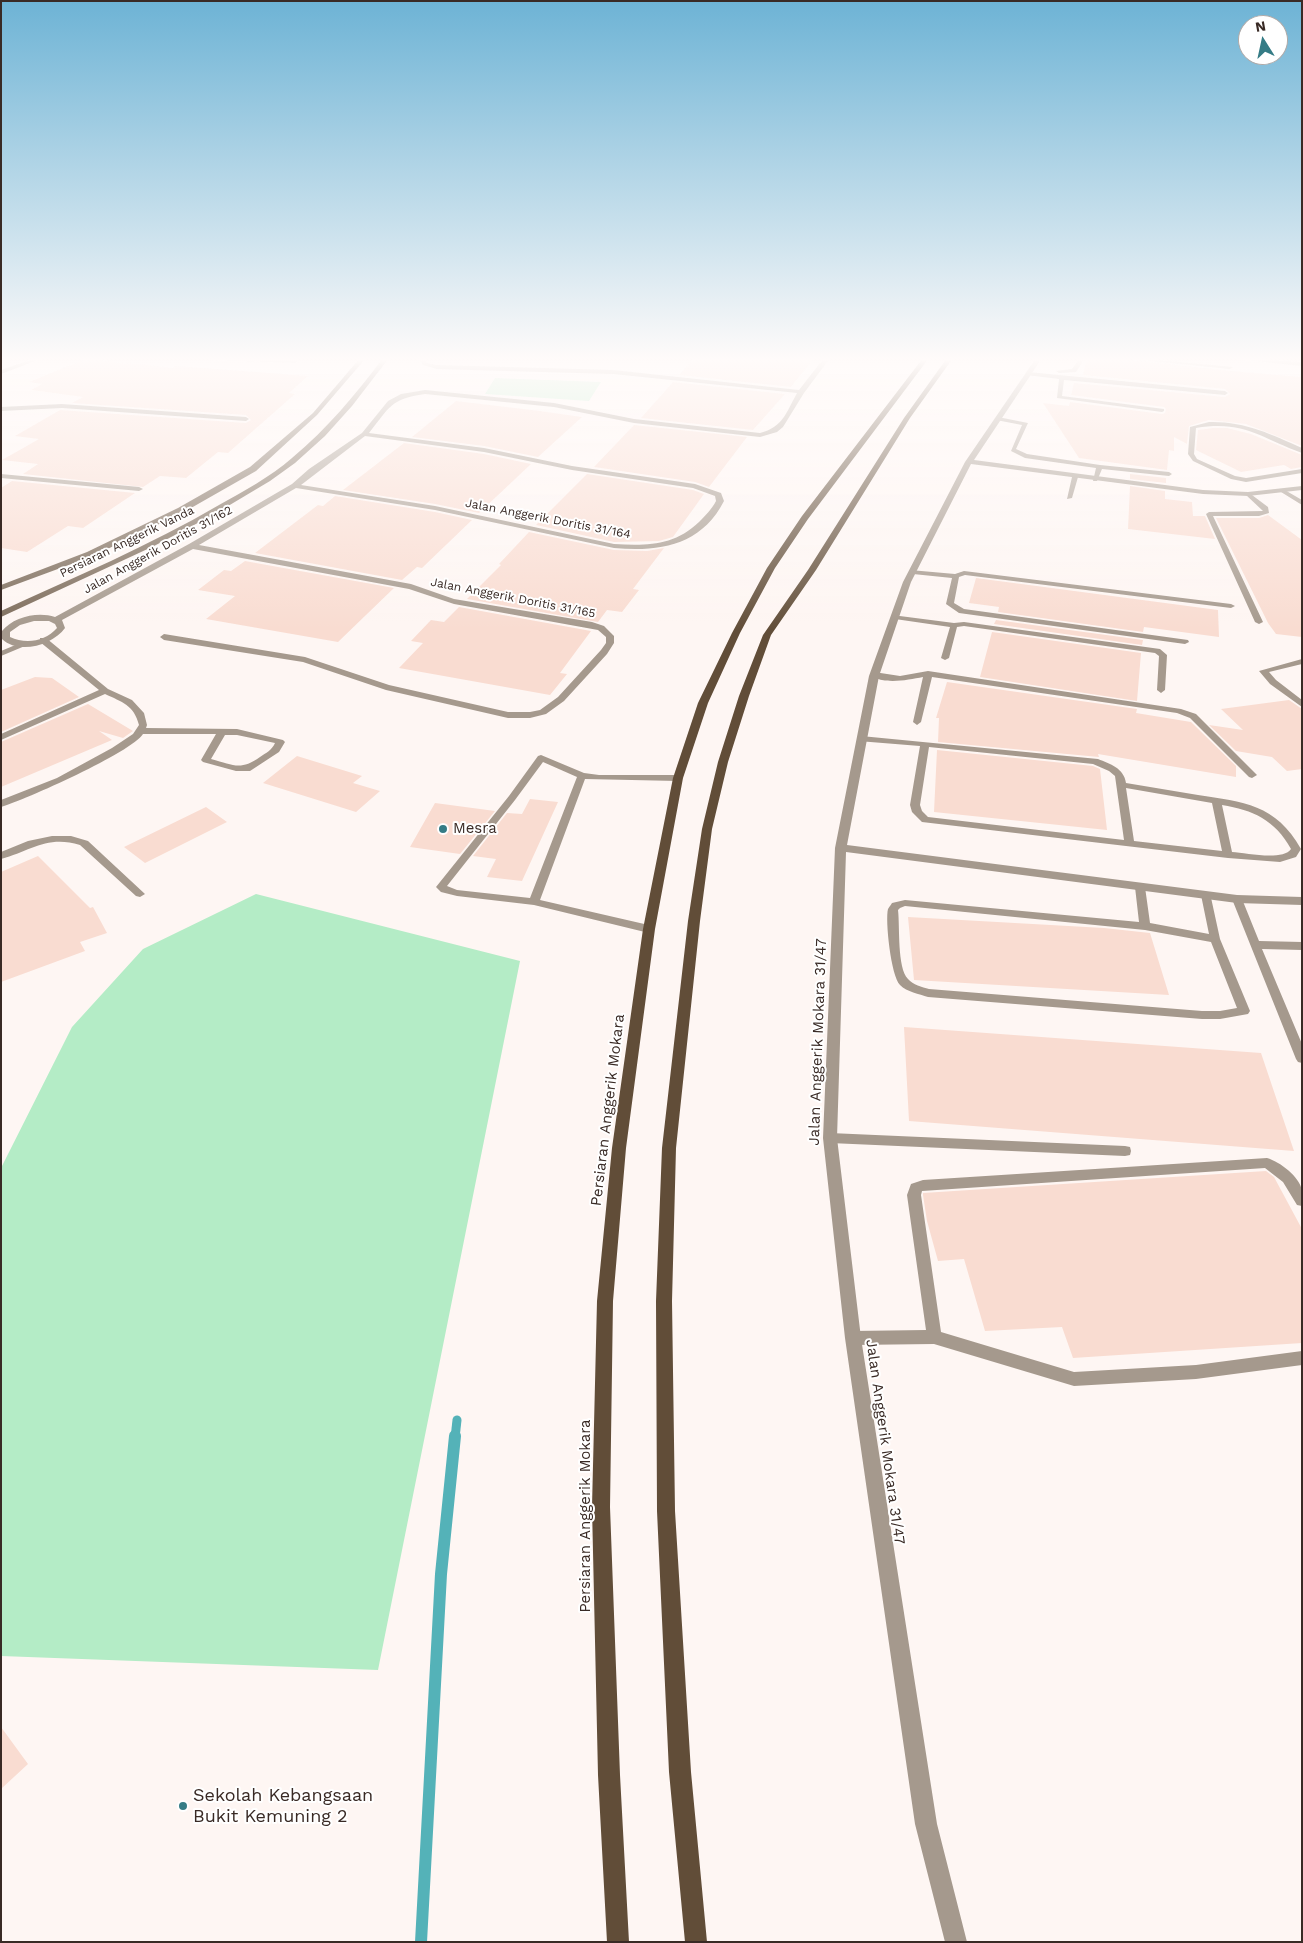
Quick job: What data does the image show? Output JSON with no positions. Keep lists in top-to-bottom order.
{
  "streets": {
    "main road": ["Persiaran Anggerik Mokara"],
    "street": [
      "Jalan Anggerik Doritis 31/164",
      "Persiaran Anggerik Vanda",
      "Jalan Anggerik Doritis 31/162",
      "Jalan Anggerik Doritis 31/165",
      "Jalan Anggerik Mokara 31/47"
    ]
  },
  "crossings": [
    ["Jalan Anggerik Doritis 31/164", "Jalan Anggerik Doritis 31/162"],
    ["Jalan Anggerik Doritis 31/162", "Jalan Anggerik Doritis 31/165"]
  ],
  "places": ["Mesra", "Sekolah Kebangsaan Bukit Kemuning 2"],
  "north": "top"
}
